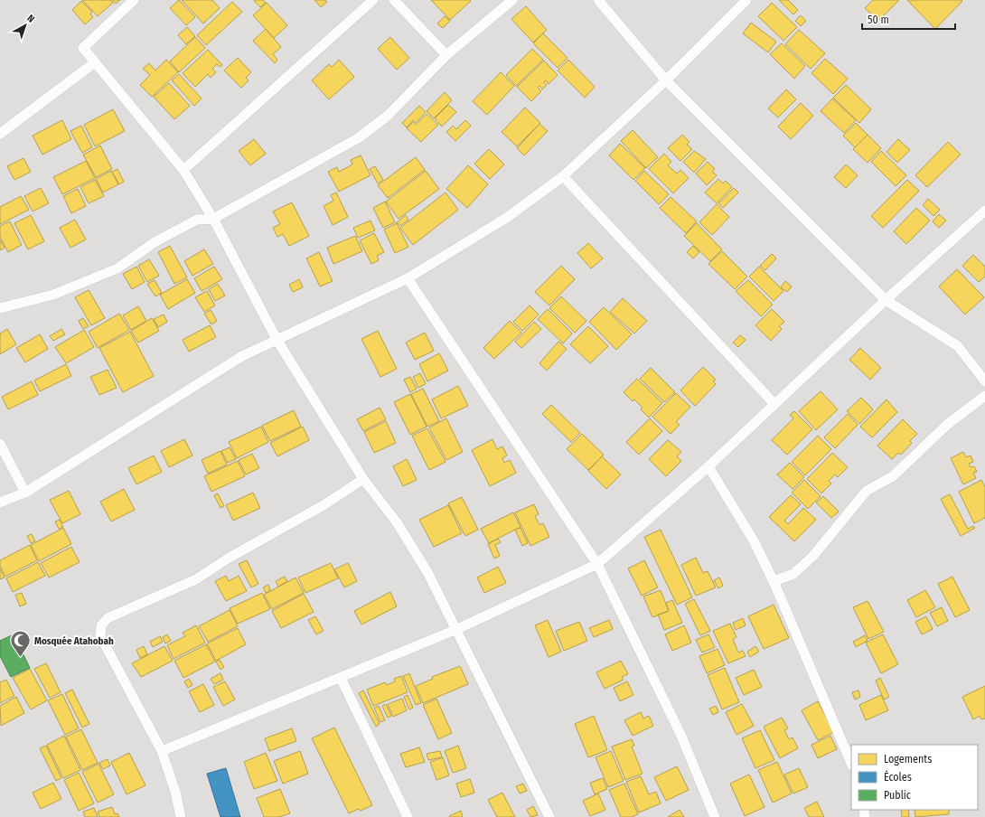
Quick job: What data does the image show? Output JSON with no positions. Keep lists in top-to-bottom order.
{
  "places": {
    "mosque": ["Mosquée Atahobah"]
  },
  "legend": ["Logements", "Écoles", "Public"],
  "scale_bar": "50 m",
  "north": "top right"
}
